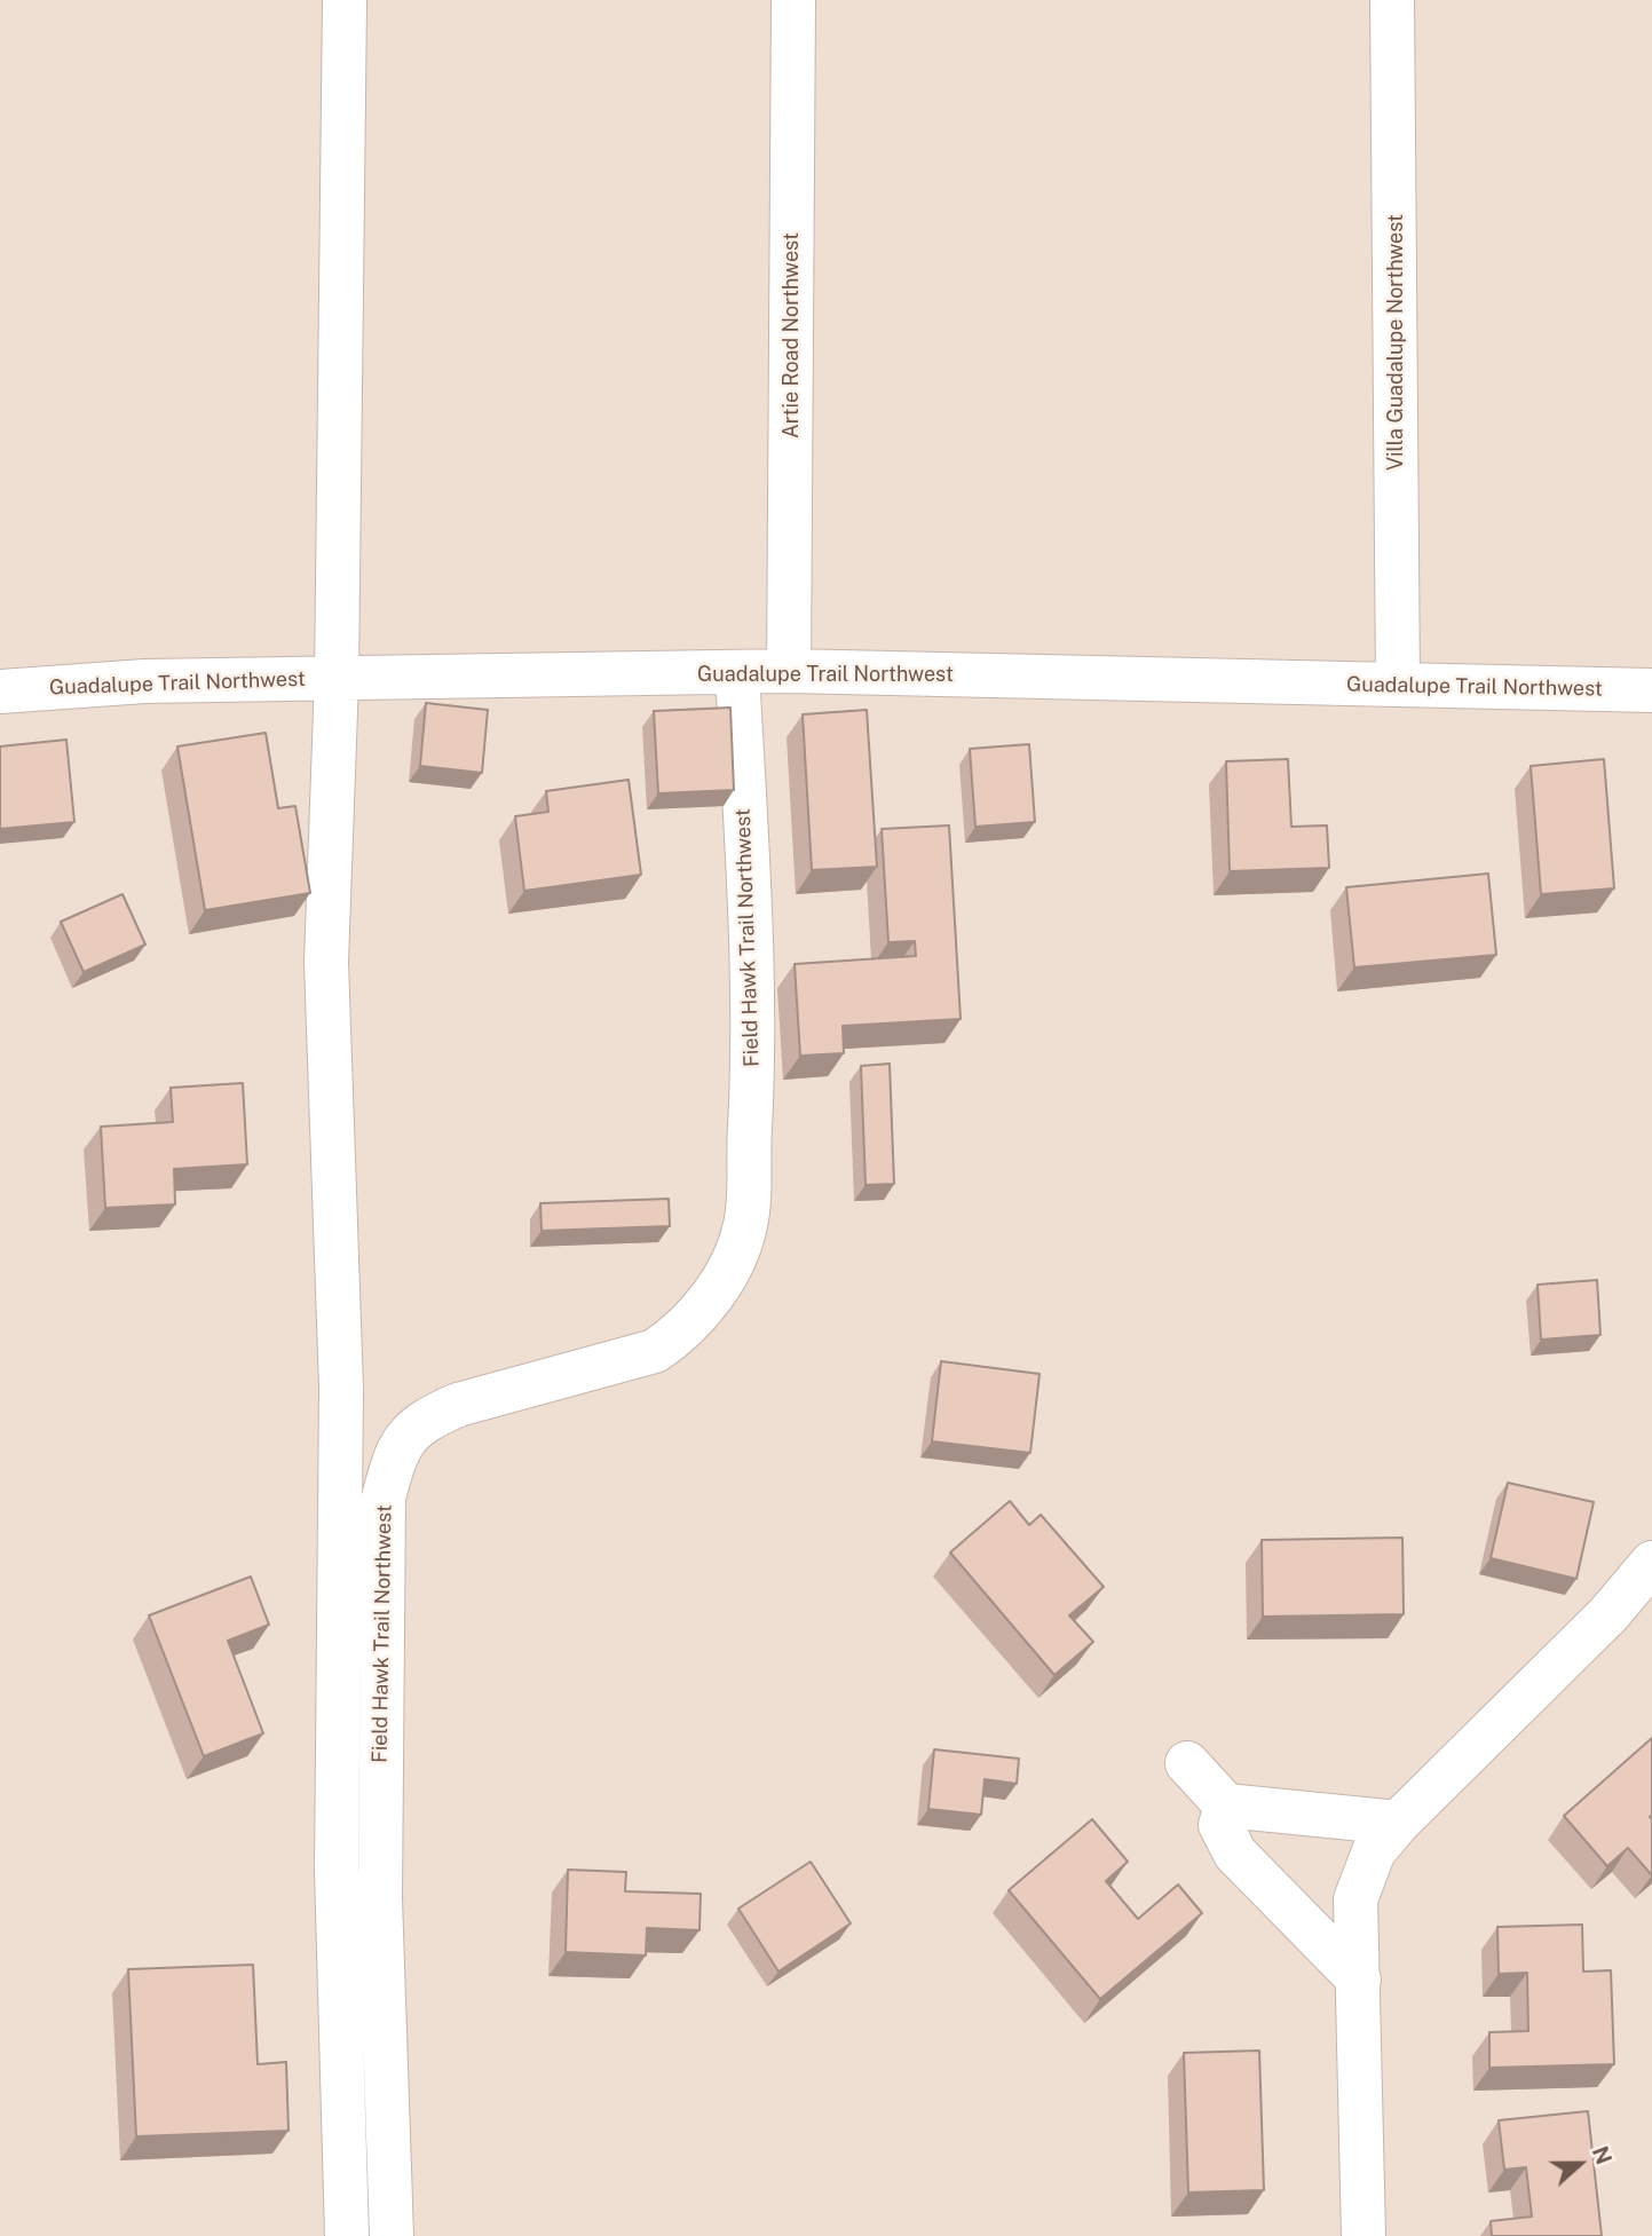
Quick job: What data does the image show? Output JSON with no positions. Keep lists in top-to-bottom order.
{
  "streets": {
    "street": [
      "Artie Road Northwest",
      "Villa Guadalupe Northwest",
      "Guadalupe Trail Northwest",
      "Field Hawk Trail Northwest"
    ]
  },
  "crossings": [
    ["Artie Road Northwest", "Guadalupe Trail Northwest"],
    ["Villa Guadalupe Northwest", "Guadalupe Trail Northwest"],
    ["Guadalupe Trail Northwest", "Field Hawk Trail Northwest"]
  ],
  "north": "right"
}
